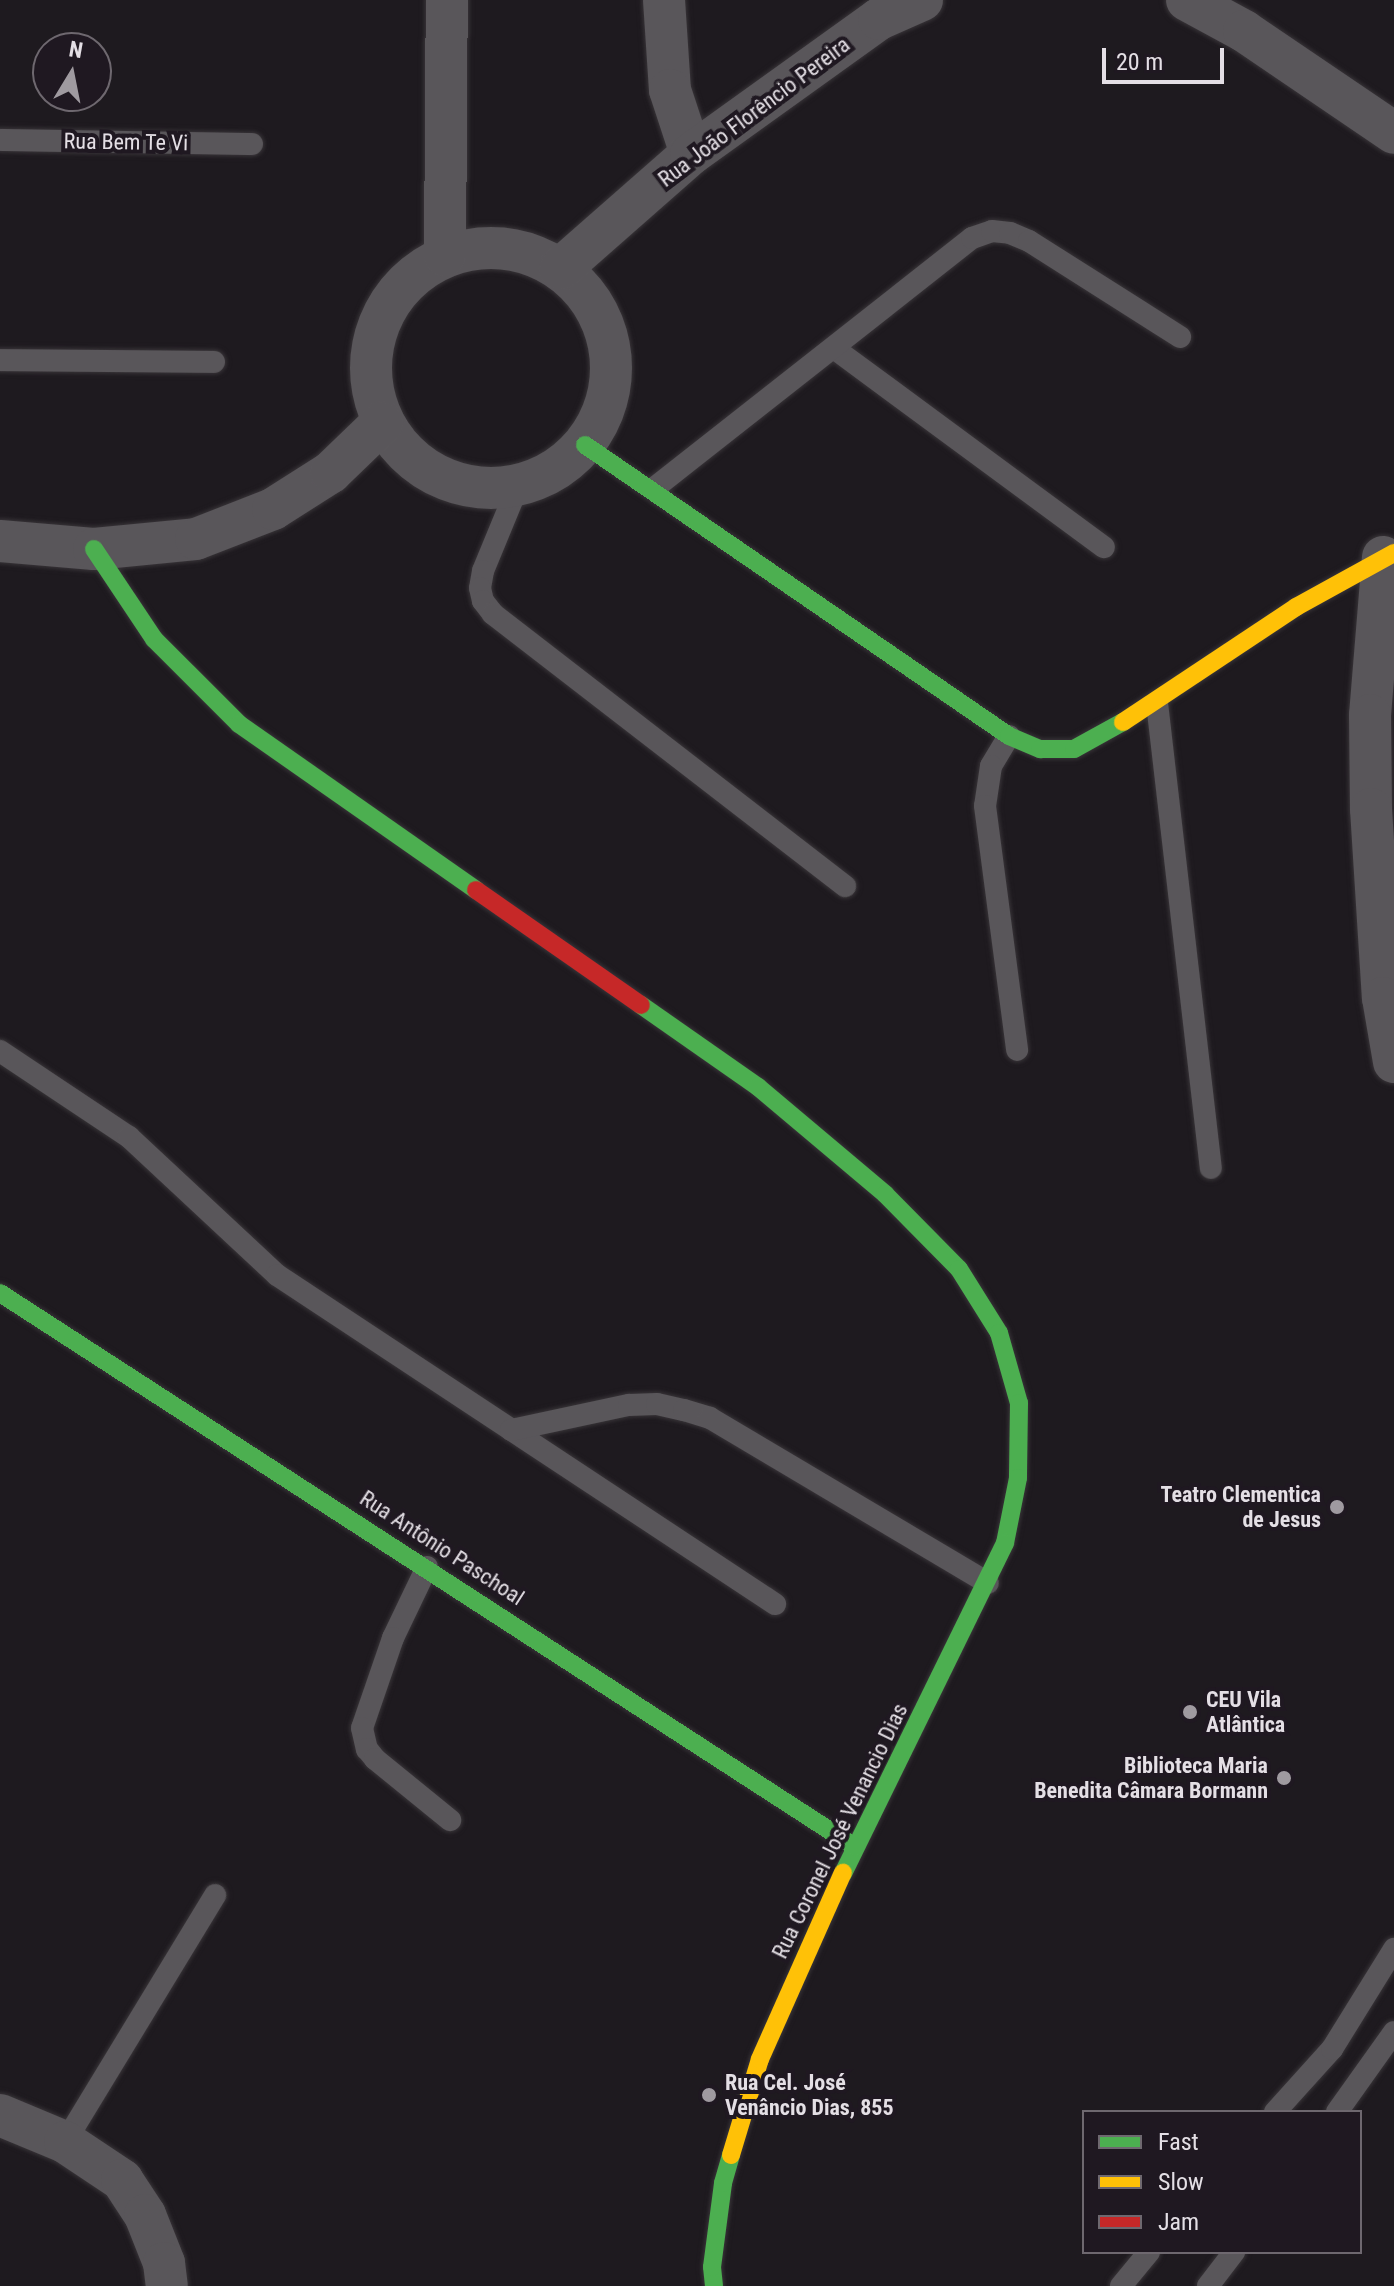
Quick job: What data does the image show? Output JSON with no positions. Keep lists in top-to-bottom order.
{
  "streets": {
    "street": ["Rua João Florêncio Pereira", "Rua Antônio Paschoal", "Rua Coronel José Venancio Dias"],
    "lane": ["Rua Bem Te Vi"]
  },
  "crossings": [
    ["Rua Antônio Paschoal", "Rua Coronel José Venancio Dias"]
  ],
  "places": [
    "Teatro Clementica de Jesus",
    "CEU Vila Atlântica",
    "Biblioteca Maria Benedita Câmara Bormann",
    "Rua Cel. José Venâncio Dias, 855"
  ],
  "legend": ["Fast", "Slow", "Jam"],
  "scale_bar": "20 m",
  "north": "top"
}
